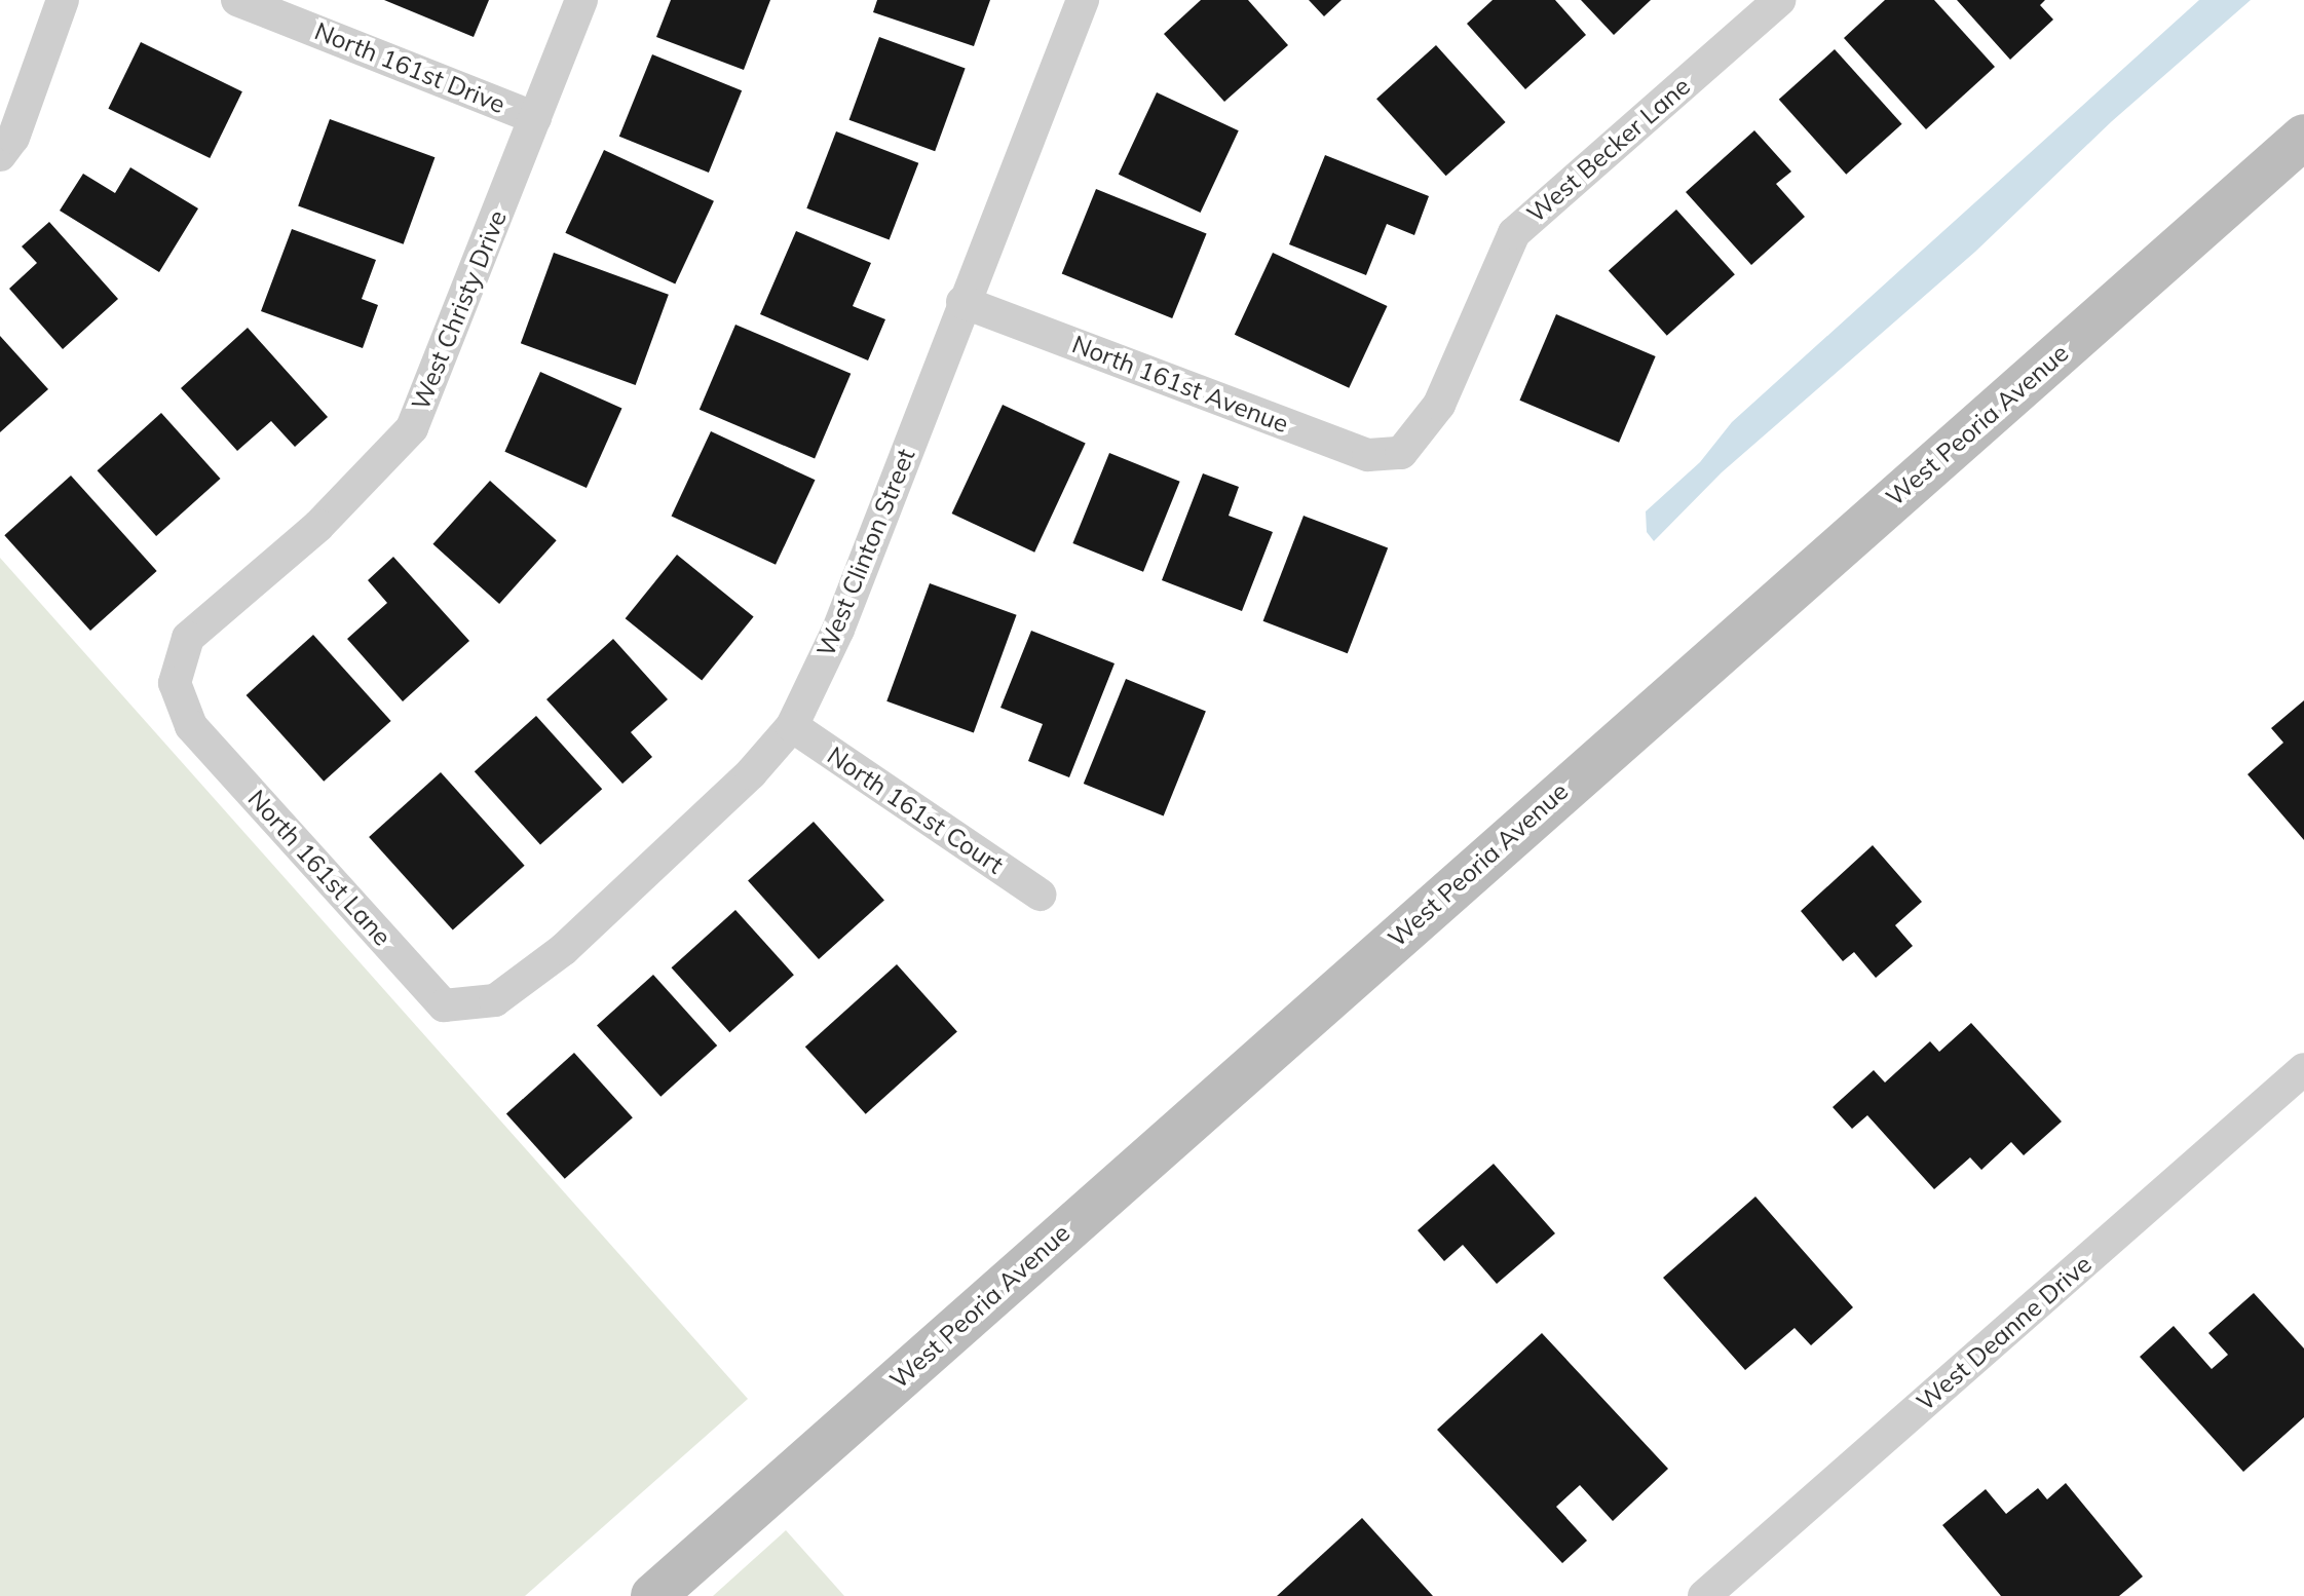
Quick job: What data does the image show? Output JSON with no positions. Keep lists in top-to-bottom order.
{
  "streets": {
    "main road": ["West Peoria Avenue"],
    "street": [
      "North 161st Drive",
      "West Becker Lane",
      "West Christy Drive",
      "North 161st Avenue",
      "West Clinton Street",
      "North 161st Court",
      "North 161st Lane",
      "West Deanne Drive"
    ]
  },
  "crossings": [
    ["North 161st Drive", "West Christy Drive"],
    ["West Becker Lane", "North 161st Avenue"],
    ["West Christy Drive", "North 161st Lane"],
    ["North 161st Avenue", "West Clinton Street"],
    ["West Clinton Street", "North 161st Court"],
    ["West Clinton Street", "North 161st Lane"]
  ]
}
